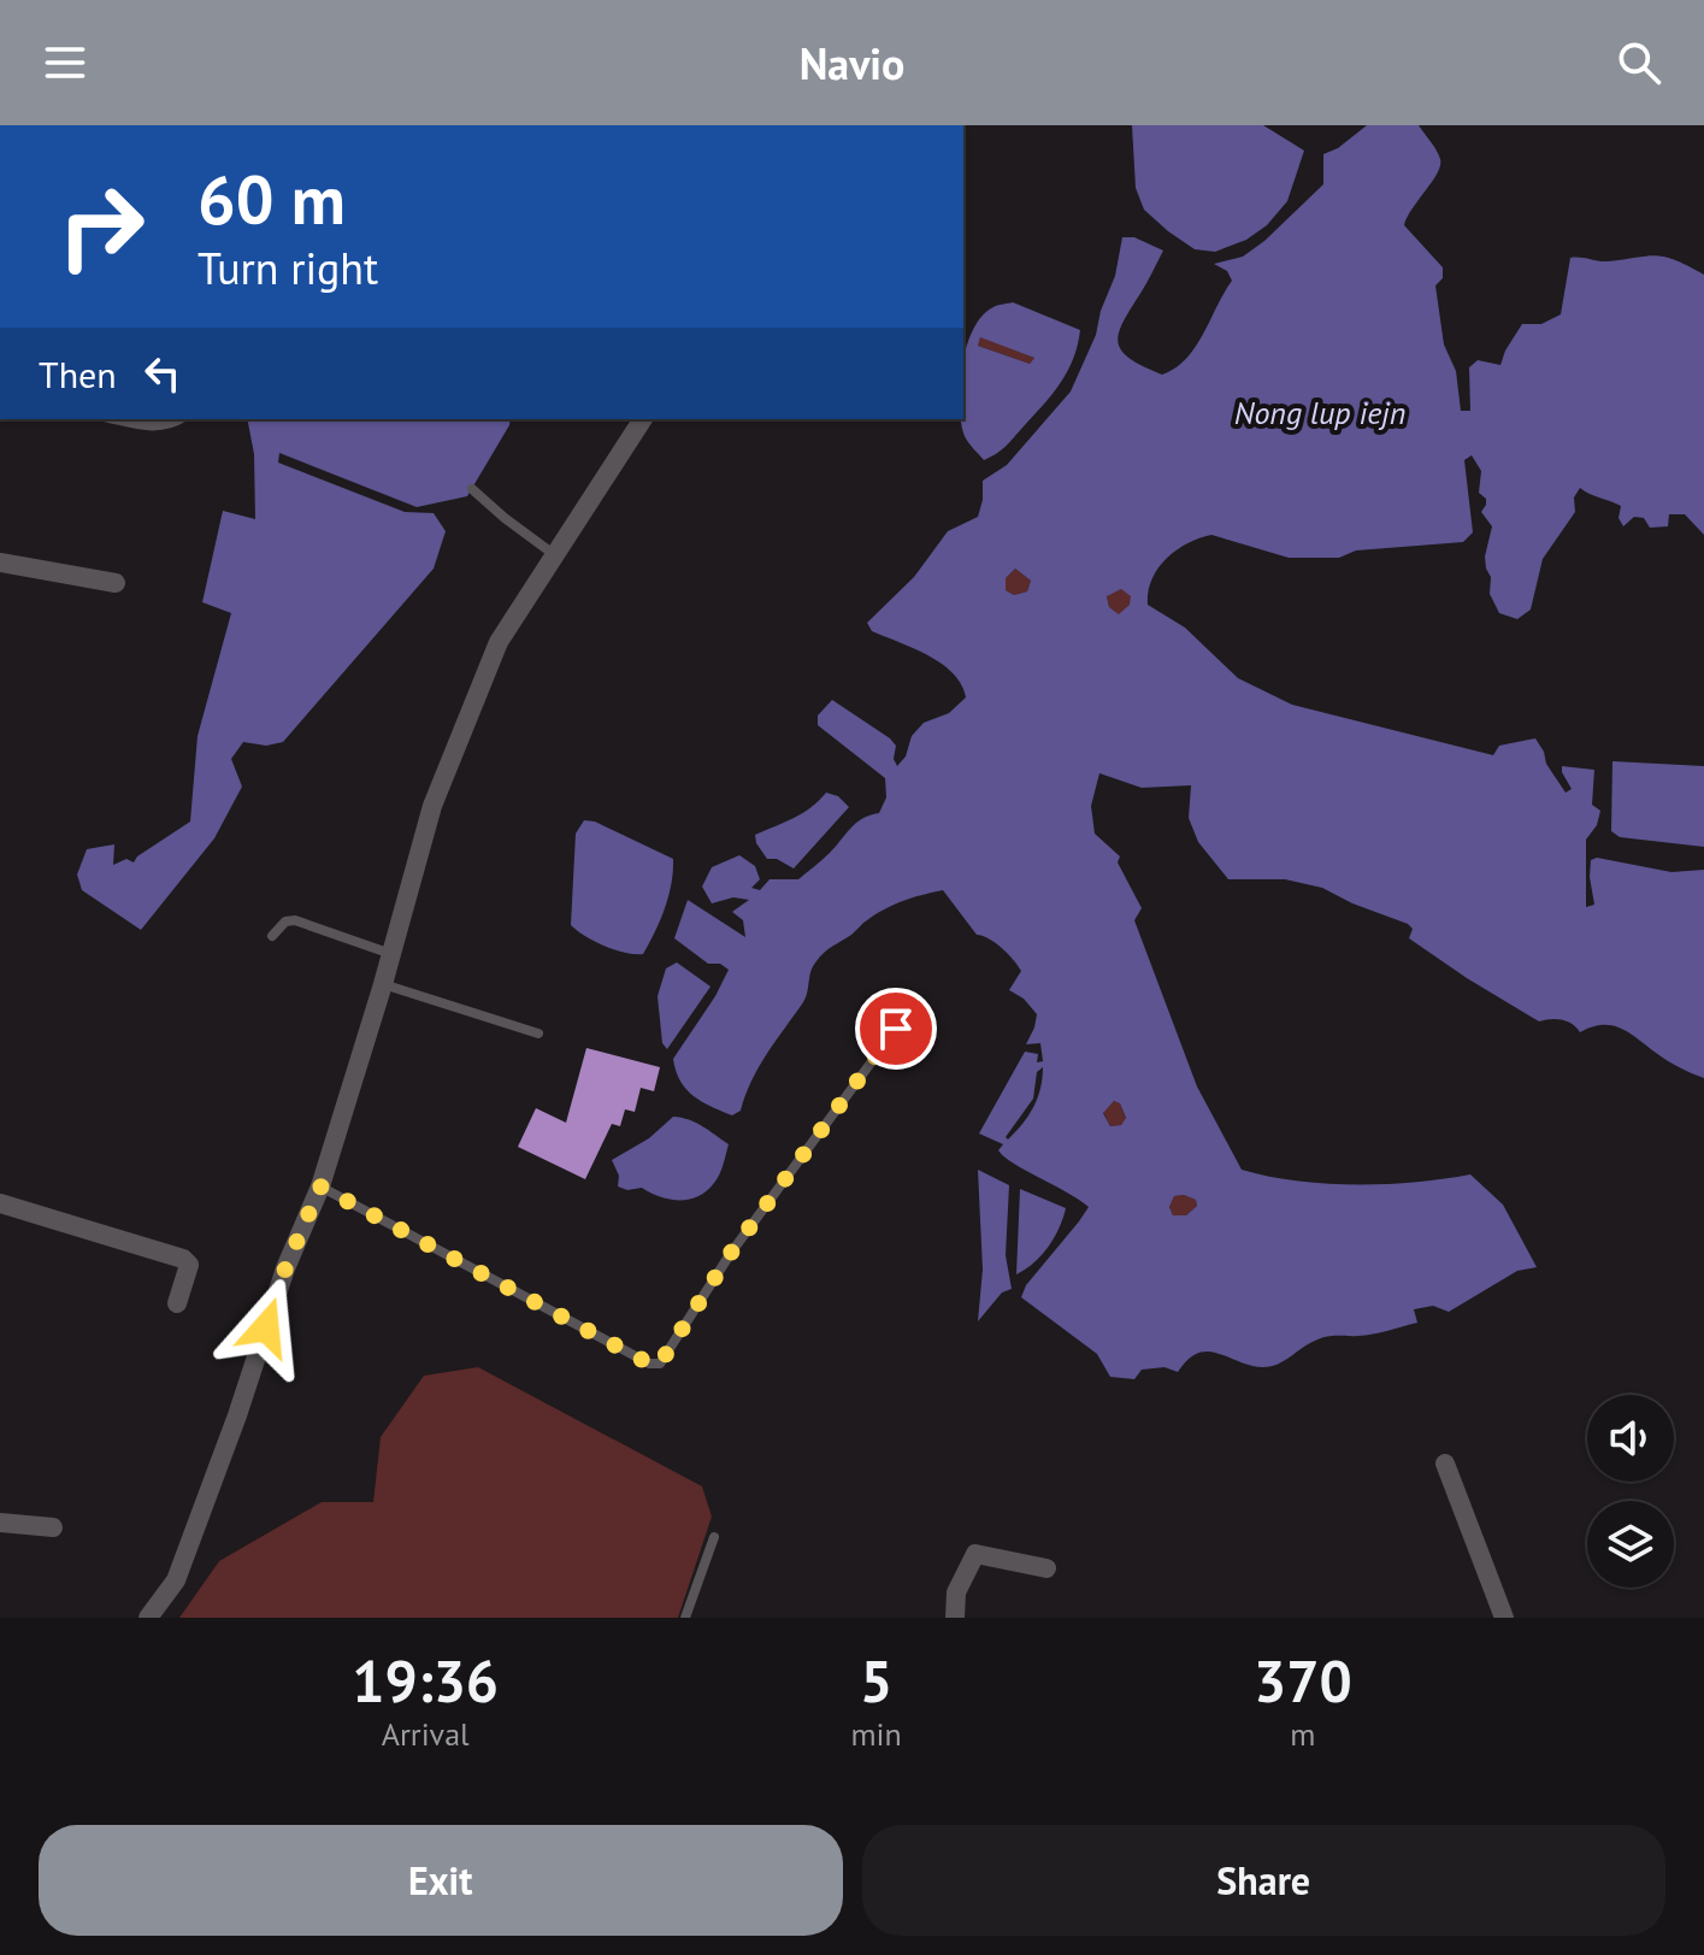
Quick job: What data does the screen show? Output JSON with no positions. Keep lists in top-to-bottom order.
{
  "water": ["Nong lup iejn"],
  "page": {
    "header": "Navio",
    "turn": ["60 m", "Turn right"],
    "then": "Then",
    "eta": [
      "19:36",
      "Arrival",
      "5",
      "min",
      "370",
      "m"
    ],
    "buttons": ["Exit", "Share"]
  }
}
